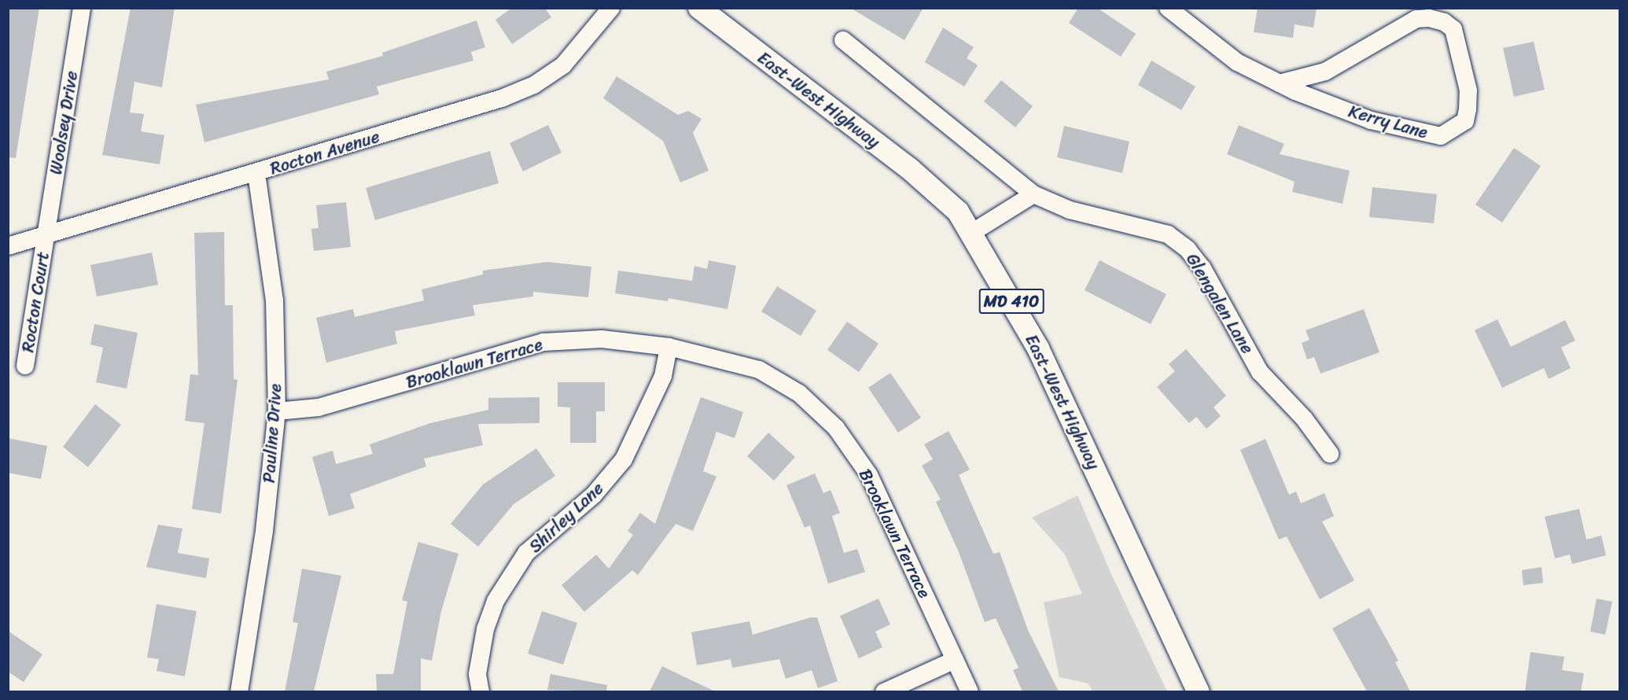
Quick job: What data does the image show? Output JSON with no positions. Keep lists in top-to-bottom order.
{
  "streets": {
    "main road": ["East-West Highway", "MD 410"],
    "street": [
      "Kerry Lane",
      "Woolsey Drive",
      "Rocton Avenue",
      "Rocton Court",
      "Glengalen Lane",
      "Brooklawn Terrace",
      "Pauline Drive",
      "Shirley Lane"
    ]
  },
  "crossings": [
    ["Woolsey Drive", "Rocton Avenue"],
    ["Woolsey Drive", "Rocton Court"],
    ["Rocton Avenue", "Rocton Court"],
    ["Rocton Avenue", "Pauline Drive"],
    ["Brooklawn Terrace", "Pauline Drive"],
    ["Brooklawn Terrace", "Shirley Lane"]
  ]
}
